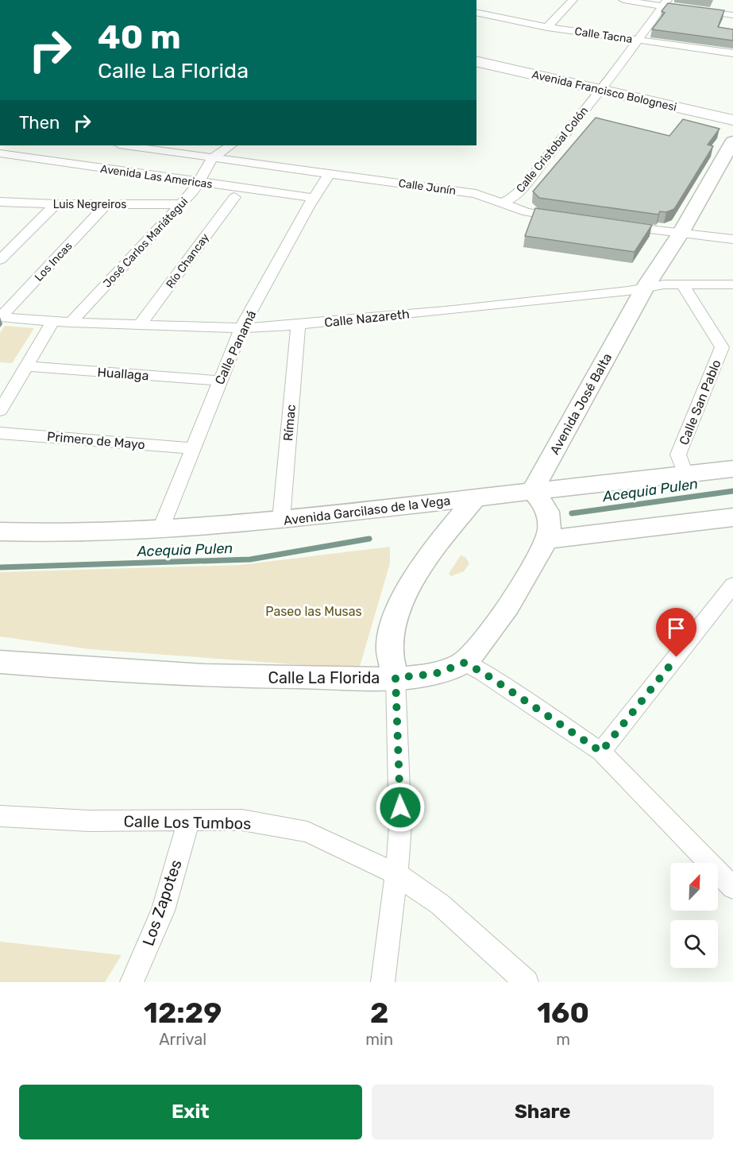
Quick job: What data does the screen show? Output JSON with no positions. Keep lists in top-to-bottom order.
{
  "streets": {
    "main road": ["Avenida Francisco Bolognesi"],
    "street": [
      "Calle Tacna",
      "Calle Cristobal Colón",
      "Avenida Las Americas",
      "Calle Junín",
      "Luis Negreiros",
      "José Carlos Mariátegui",
      "Río Chancay",
      "Los Incas",
      "Calle Nazareth",
      "Calle Panamá",
      "Huallaga",
      "Calle San Pablo",
      "Avenida José Balta",
      "Rímac",
      "Primero de Mayo",
      "Avenida Garcilaso de la Vega",
      "Calle La Florida",
      "Calle Los Tumbos",
      "Los Zapotes"
    ]
  },
  "crossings": [
    ["Calle Tacna", "Calle Cristobal Colón"],
    ["Avenida Francisco Bolognesi", "Calle Cristobal Colón"],
    ["Calle Cristobal Colón", "Calle Junín"],
    ["Avenida Las Americas", "José Carlos Mariátegui"],
    ["Avenida Las Americas", "Río Chancay"],
    ["Avenida Las Americas", "Calle Panamá"],
    ["Calle Junín", "José Carlos Mariátegui"],
    ["Calle Junín", "Calle Panamá"],
    ["Luis Negreiros", "José Carlos Mariátegui"],
    ["Luis Negreiros", "Los Incas"],
    ["José Carlos Mariátegui", "Calle Nazareth"],
    ["Río Chancay", "Calle Nazareth"],
    ["Los Incas", "Calle Nazareth"],
    ["Calle Nazareth", "Calle Panamá"],
    ["Calle Nazareth", "Calle San Pablo"],
    ["Calle Nazareth", "Avenida José Balta"],
    ["Calle Nazareth", "Rímac"],
    ["Calle Panamá", "Huallaga"],
    ["Calle Panamá", "Primero de Mayo"],
    ["Calle Panamá", "Avenida Garcilaso de la Vega"],
    ["Calle San Pablo", "Avenida Garcilaso de la Vega"],
    ["Avenida José Balta", "Avenida Garcilaso de la Vega"],
    ["Rímac", "Avenida Garcilaso de la Vega"],
    ["Calle Los Tumbos", "Los Zapotes"]
  ],
  "water": ["Acequia Pulen"],
  "parks": ["Paseo las Musas"],
  "north": "top right",
  "page": {
    "turn": ["40 m", "Calle La Florida"],
    "then": "Then",
    "eta": [
      "12:29",
      "Arrival",
      "2",
      "min",
      "160",
      "m"
    ],
    "buttons": ["Exit", "Share"]
  }
}
